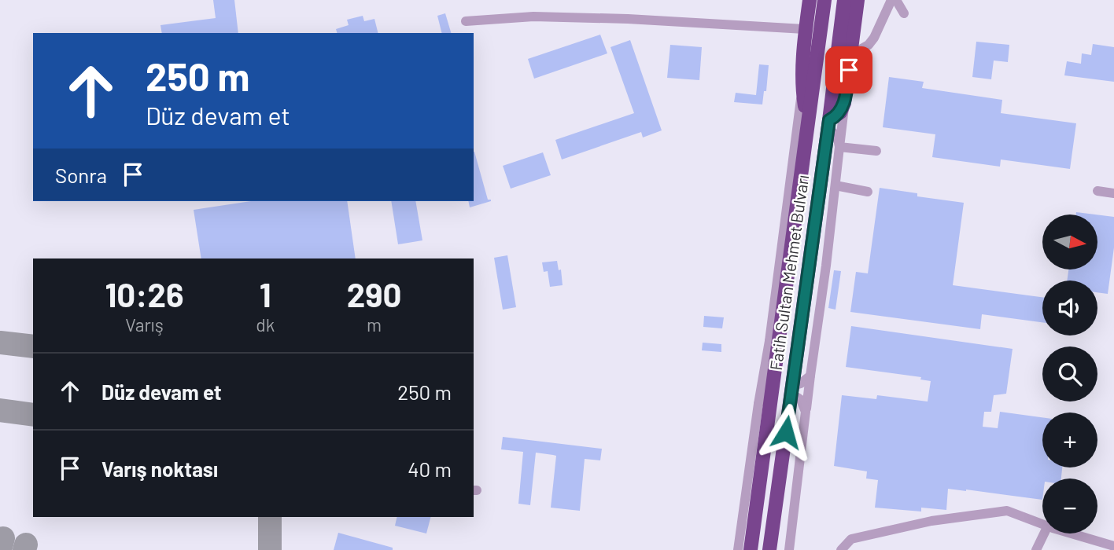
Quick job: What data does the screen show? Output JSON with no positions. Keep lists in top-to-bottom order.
{
  "streets": {
    "highway": ["Fatih Sultan Mehmet Bulvarı"]
  },
  "north": "right",
  "page": {
    "turn": ["250 m", "Düz devam et"],
    "then": "Sonra",
    "map_buttons": ["+", "−"],
    "eta": [
      "10:26",
      "Varış",
      "1",
      "dk",
      "290",
      "m"
    ],
    "list": [
      {
        "name": "Düz devam et",
        "value": "250 m"
      },
      {
        "name": "Varış noktası",
        "value": "40 m"
      }
    ]
  }
}
